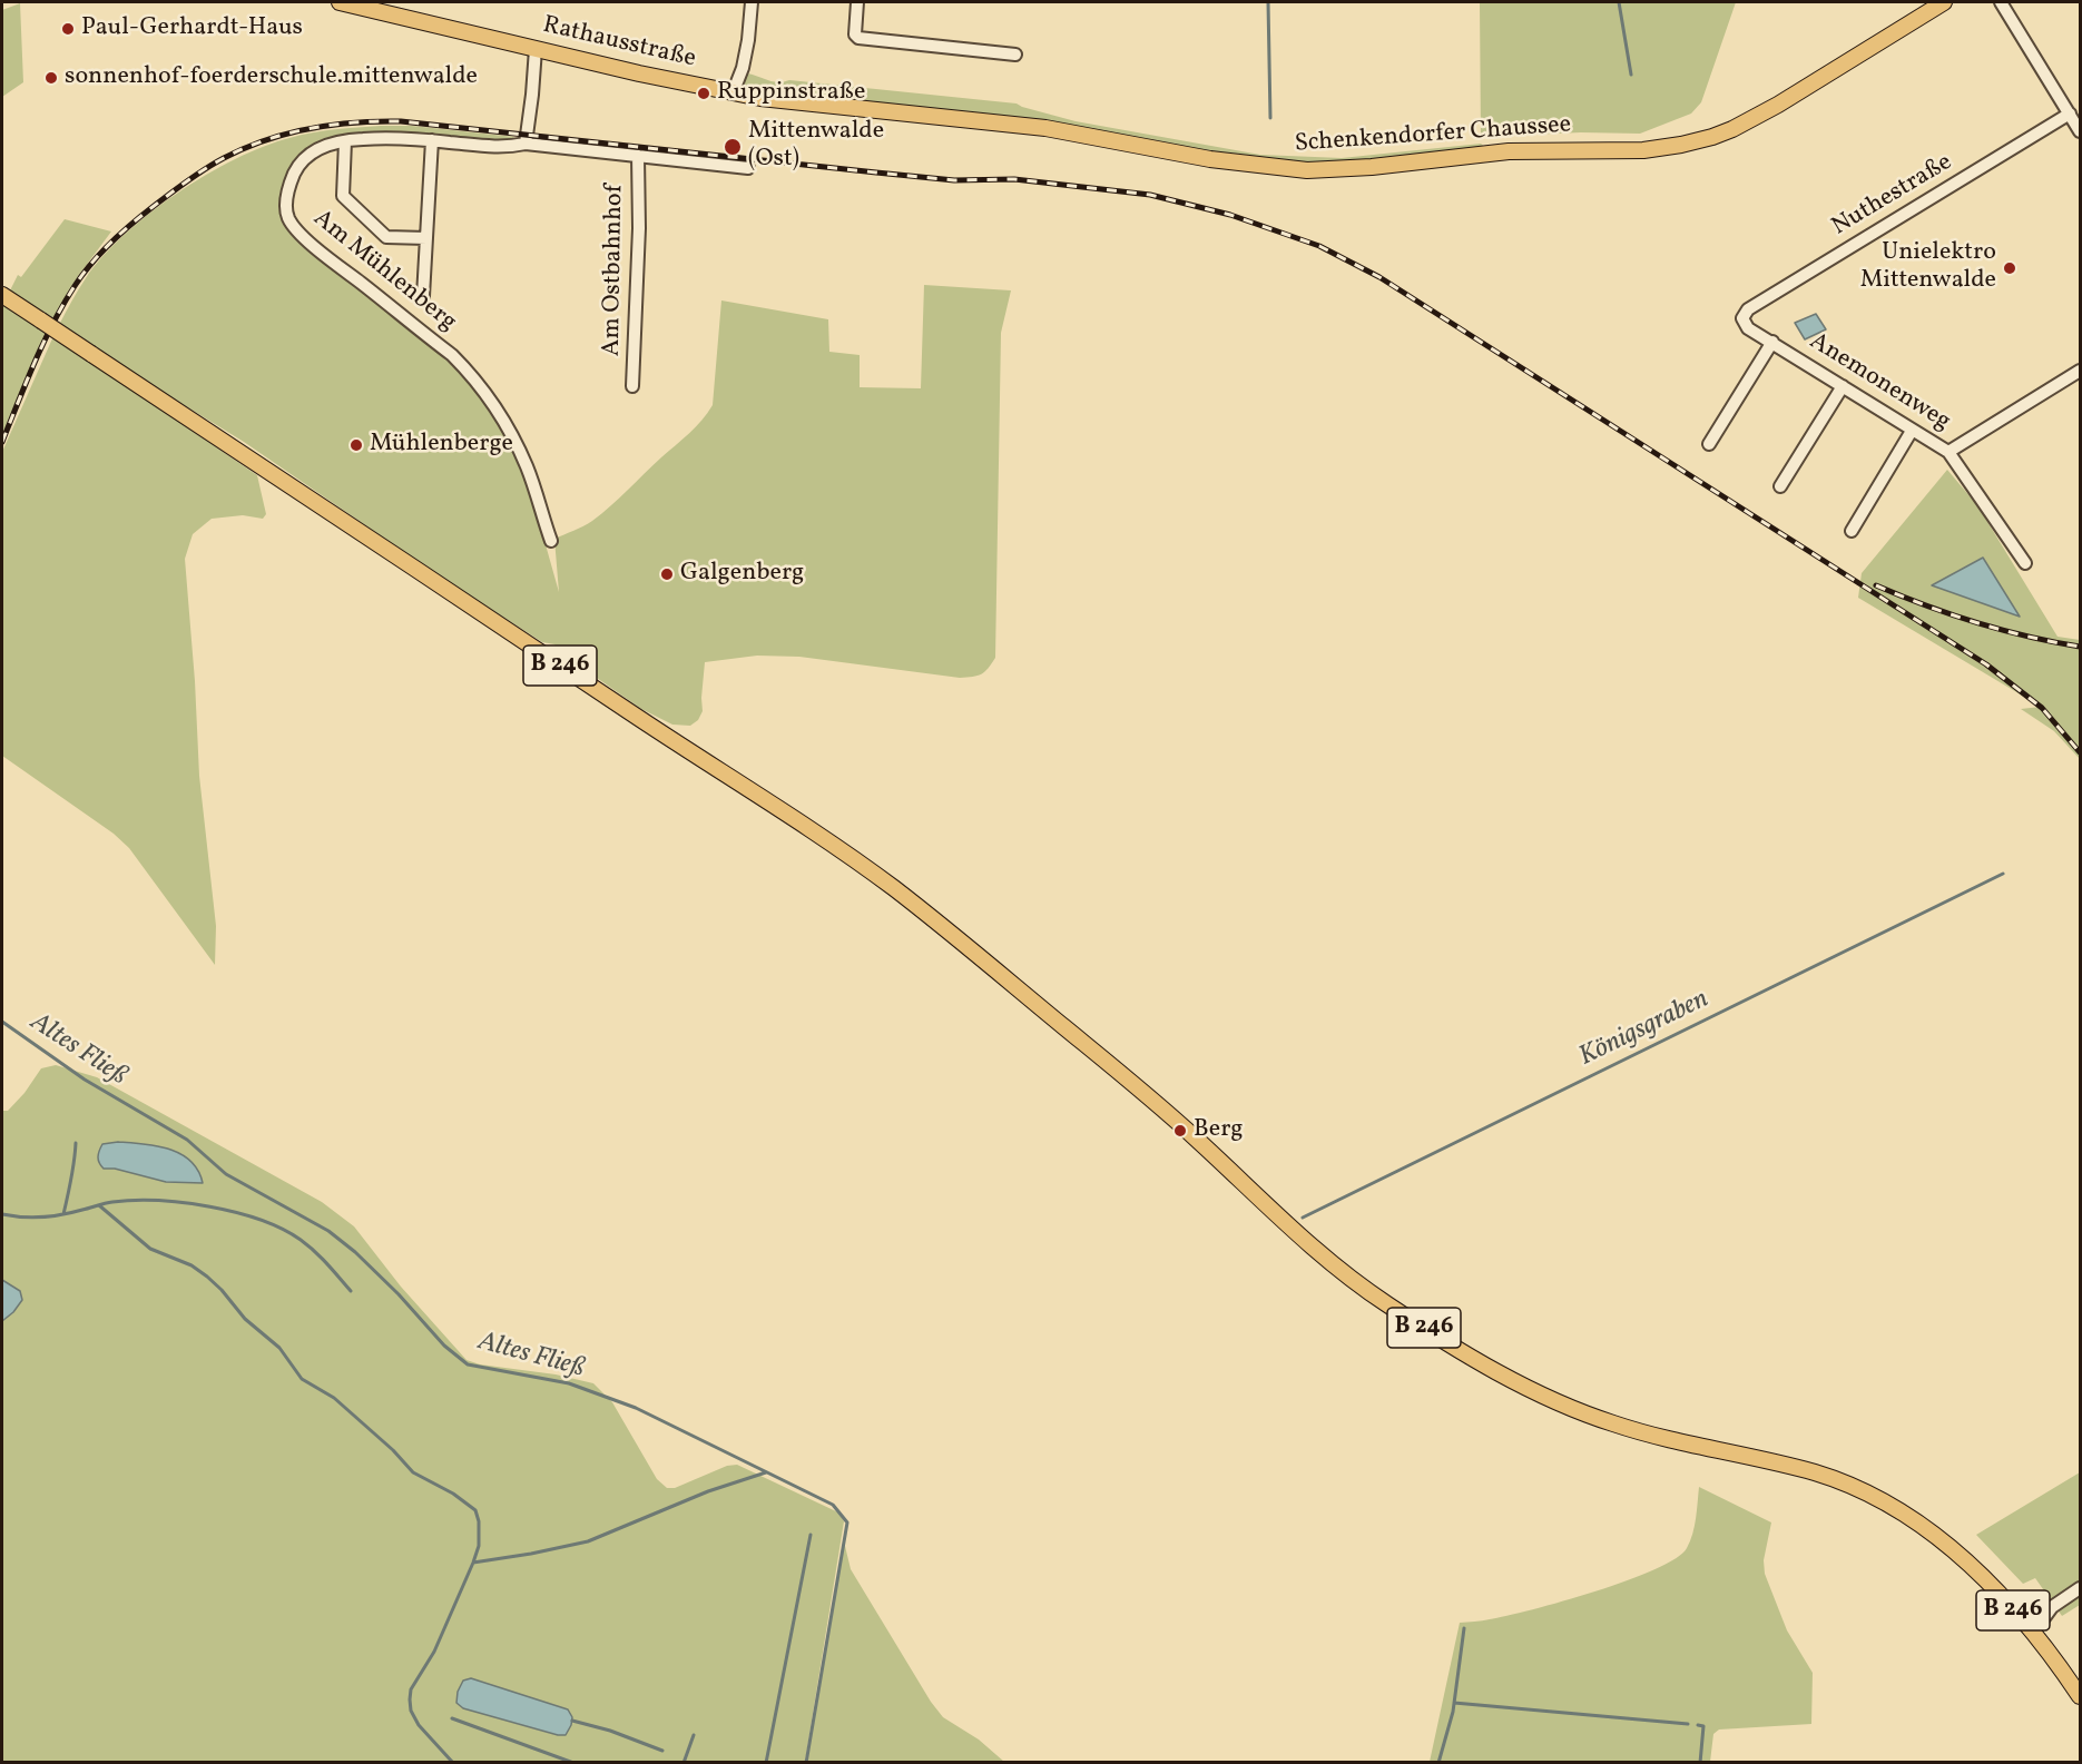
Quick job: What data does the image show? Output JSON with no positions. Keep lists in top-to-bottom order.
{
  "streets": {
    "main road": ["Rathausstraße", "Schenkendorfer Chaussee", "B 246"],
    "street": [
      "Nuthestraße",
      "Am Ostbahnhof",
      "Am Mühlenberg",
      "Anemonenweg"
    ]
  },
  "crossings": [
    ["Rathausstraße", "Schenkendorfer Chaussee"],
    ["Nuthestraße", "Anemonenweg"],
    ["Am Ostbahnhof", "Am Mühlenberg"]
  ],
  "water": ["Königsgraben", "Altes Fließ"],
  "places": [
    "Paul-Gerhardt-Haus",
    "sonnenhof-foerderschule.mittenwalde",
    "Ruppinstraße",
    "Mittenwalde (Ost)",
    "Unielektro Mittenwalde",
    "Mühlenberge",
    "Galgenberg",
    "Berg"
  ]
}
